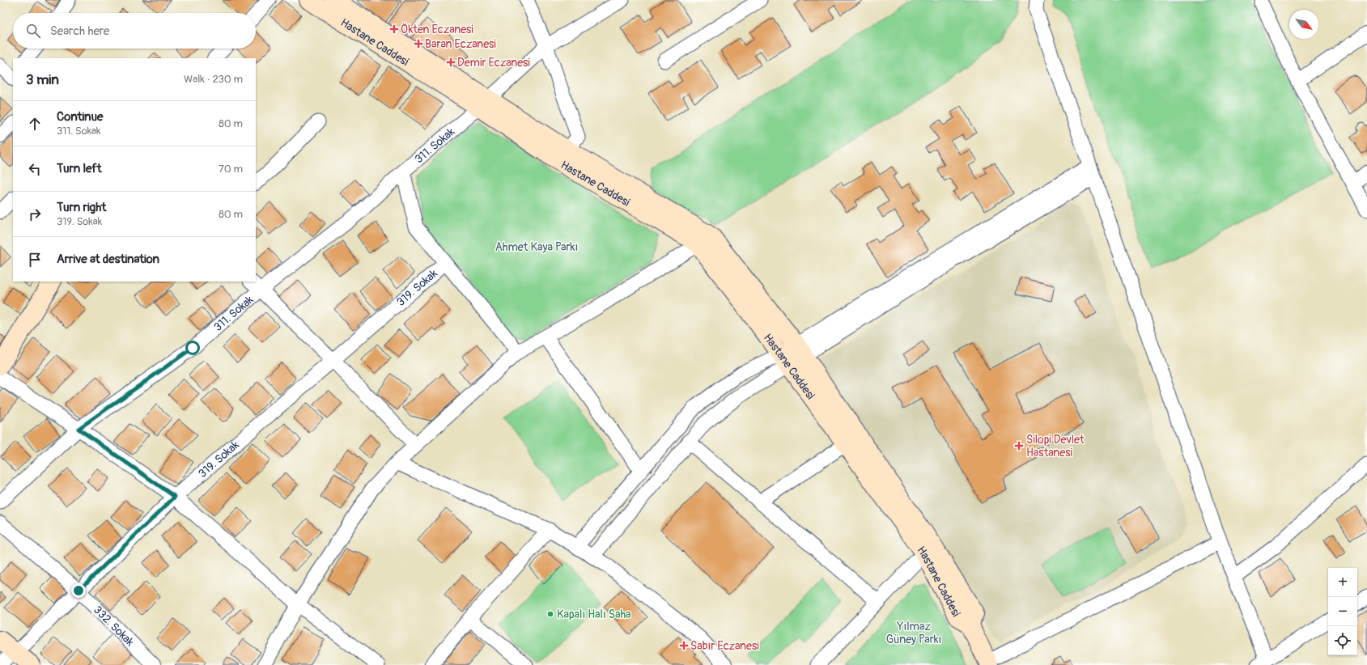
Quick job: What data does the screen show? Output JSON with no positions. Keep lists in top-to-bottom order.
{
  "streets": {
    "main road": ["Hastane Caddesi"],
    "street": ["311. Sokak", "319. Sokak", "332. Sokak"]
  },
  "crossings": [
    ["Hastane Caddesi", "311. Sokak"],
    ["319. Sokak", "332. Sokak"]
  ],
  "parks": ["Ahmet Kaya Parkı", "Yılmaz Güney Parkı"],
  "places": {
    "health": [
      "Ökten Eczanesi",
      "Baran Eczanesi",
      "Demir Eczanesi",
      "Silopi Devlet Hastanesi",
      "Sabır Eczanesi"
    ],
    "other": ["Kapalı Halı Saha"]
  },
  "north": "bottom right",
  "page": {
    "search": "Search here",
    "heading": ["3 min", "Walk · 230 m"],
    "list": [
      ["Continue", "311. Sokak", "80 m"],
      ["Turn left", "70 m"],
      ["Turn right", "319. Sokak", "80 m"],
      "Arrive at destination"
    ],
    "map_buttons": ["+", "−"]
  }
}
